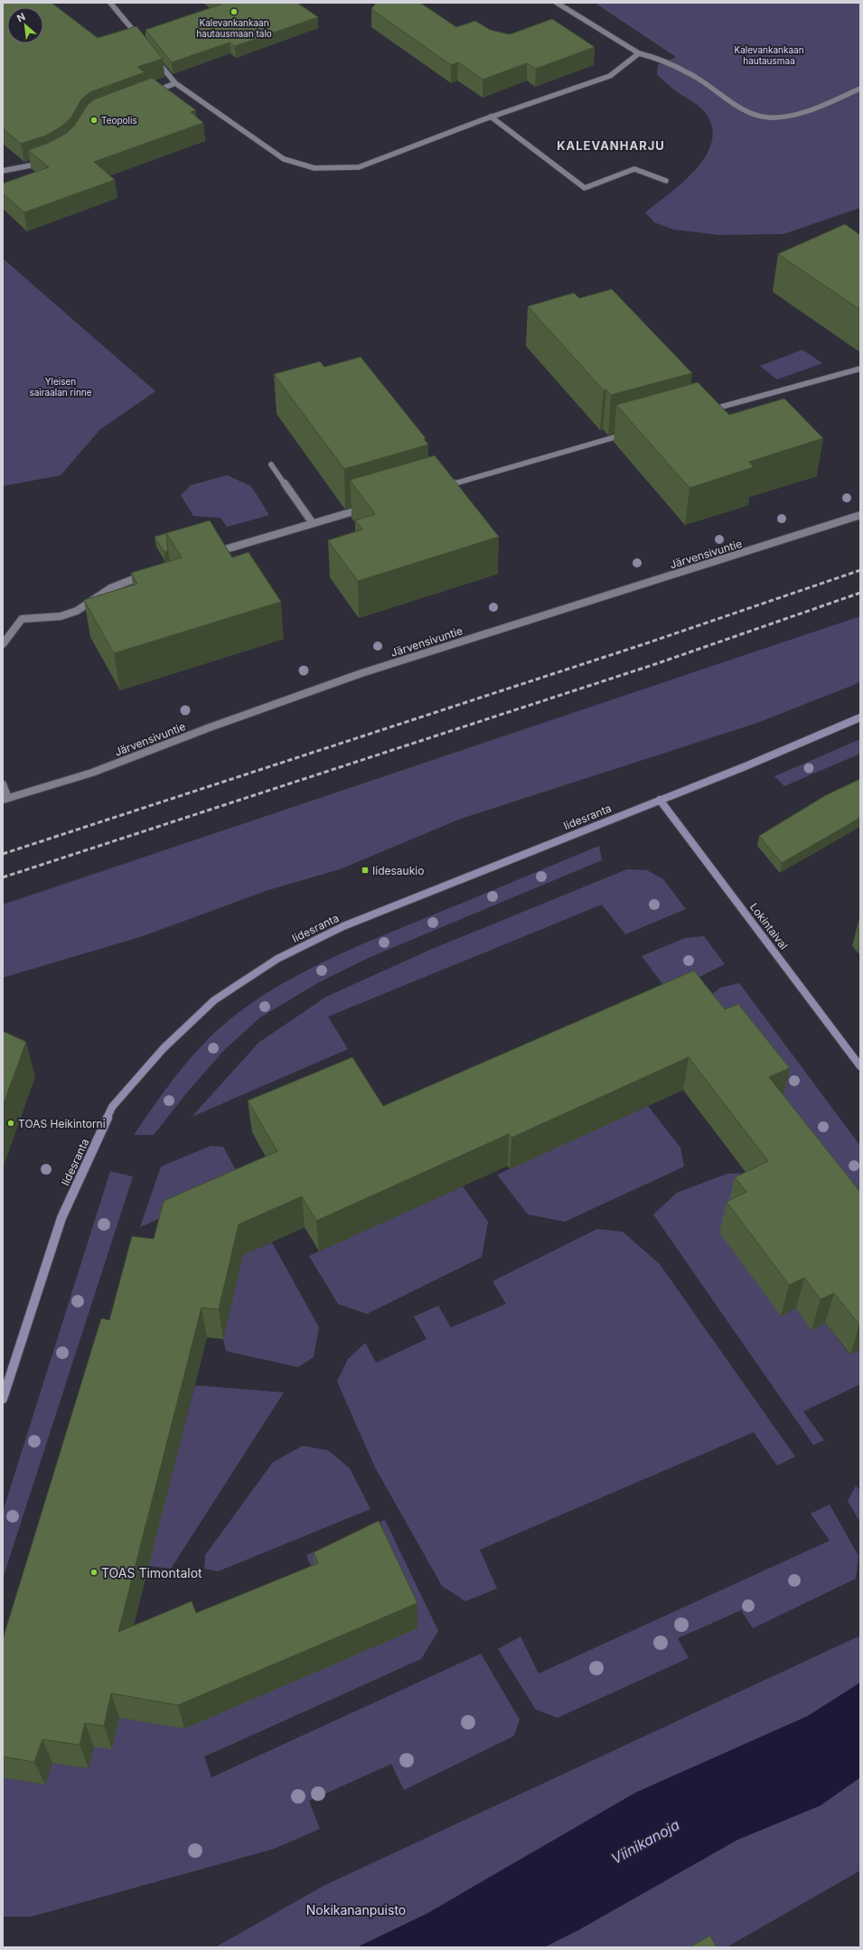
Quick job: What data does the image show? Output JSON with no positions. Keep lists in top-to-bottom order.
{
  "streets": {
    "main road": ["Iidesranta", "Lokintaival"],
    "street": ["Järvensivuntie"]
  },
  "crossings": [
    ["Iidesranta", "Lokintaival"]
  ],
  "districts": ["KALEVANHARJU"],
  "water": ["Viinikanoja"],
  "parks": ["Kalevankankaan hautausmaa", "Yleisen sairaalan rinne", "Nokikananpuisto"],
  "places": {
    "other": [
      "Kalevankankaan hautausmaan talo",
      "Teopolis",
      "TOAS Heikintorni",
      "TOAS Timontalot"
    ],
    "transit": ["Iidesaukio"]
  },
  "north": "top left"
}
